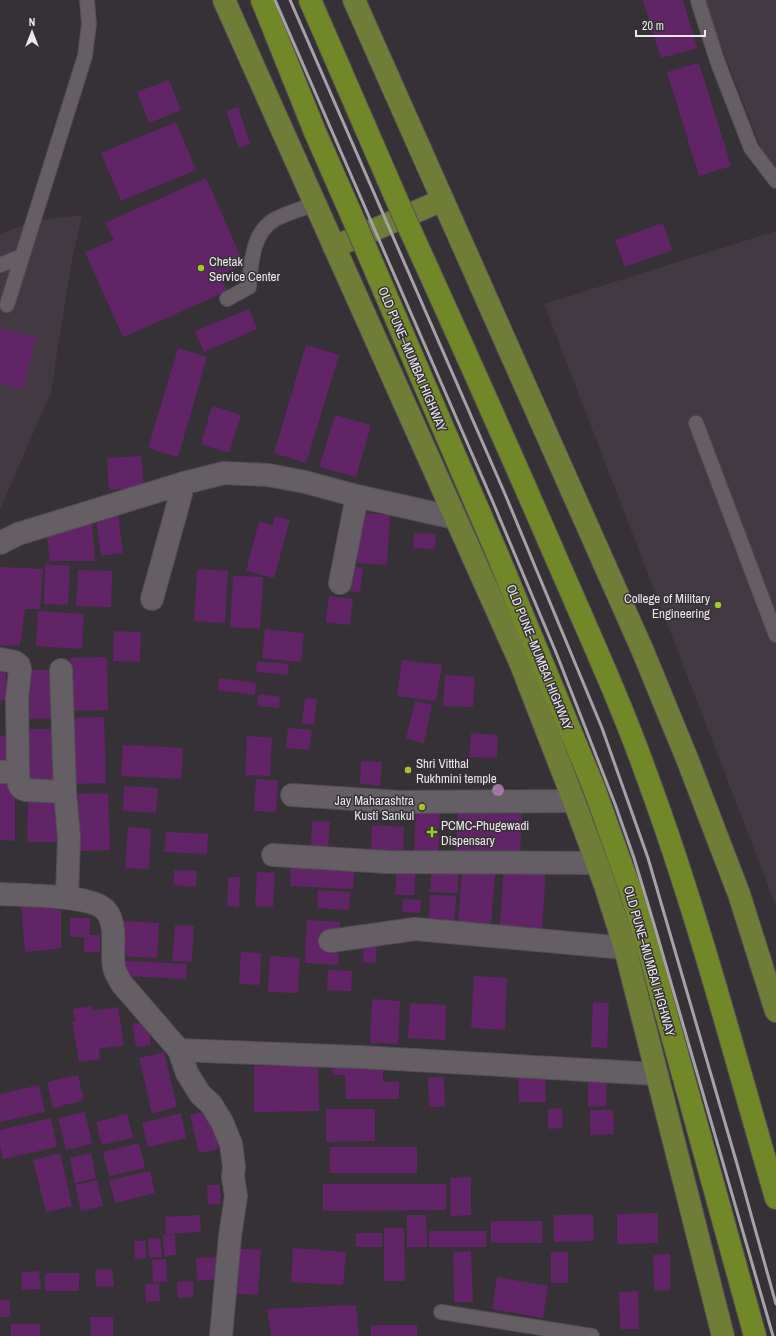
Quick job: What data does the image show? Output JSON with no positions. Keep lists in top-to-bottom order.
{
  "streets": {
    "highway": ["OLD PUNE–MUMBAI HIGHWAY"]
  },
  "places": {
    "other": [
      "Chetak Service Center",
      "College of Military Engineering",
      "Shri Vitthal Rukhmini temple",
      "Jay Maharashtra Kusti Sankul"
    ],
    "health": ["PCMC-Phugewadi Dispensary"]
  },
  "scale_bar": "20 m",
  "north": "top"
}
